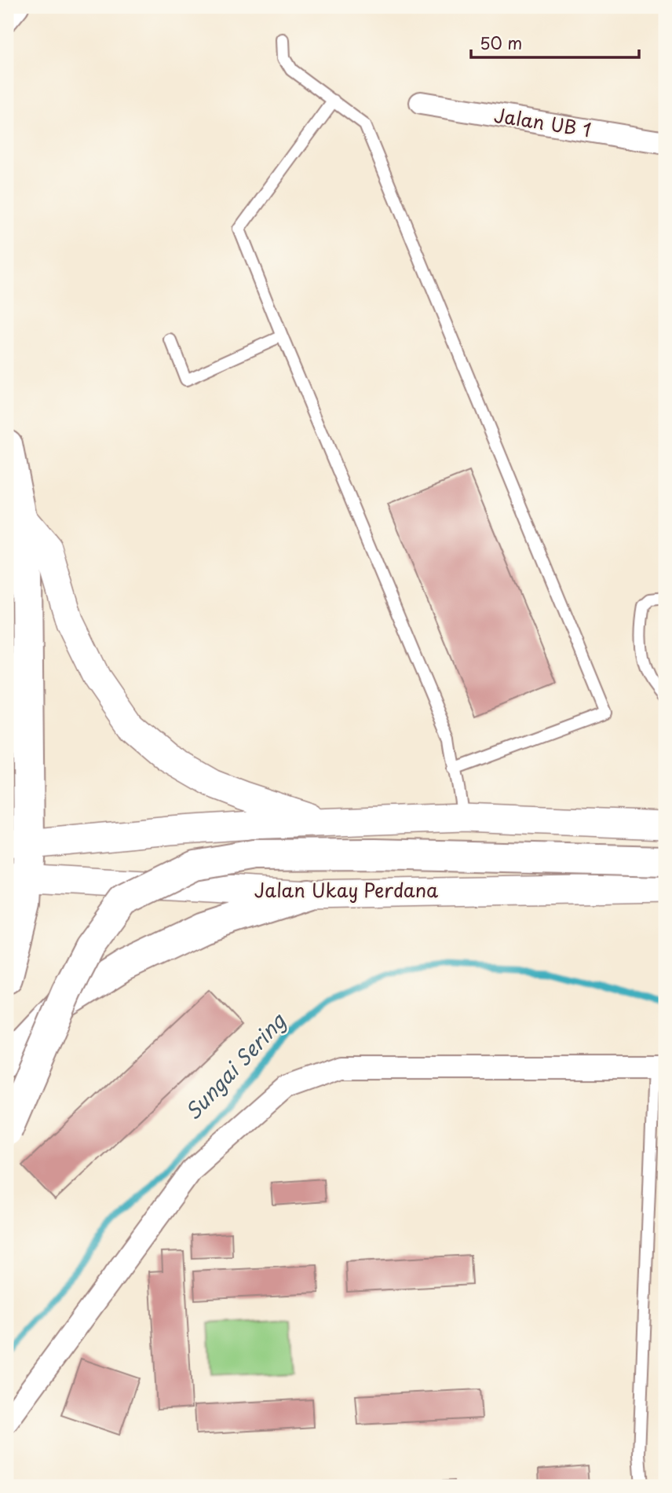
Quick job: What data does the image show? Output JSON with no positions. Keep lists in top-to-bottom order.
{
  "streets": {
    "street": ["Jalan UB 1", "Jalan Ukay Perdana"]
  },
  "water": ["Sungai Sering"],
  "scale_bar": "50 m"
}
